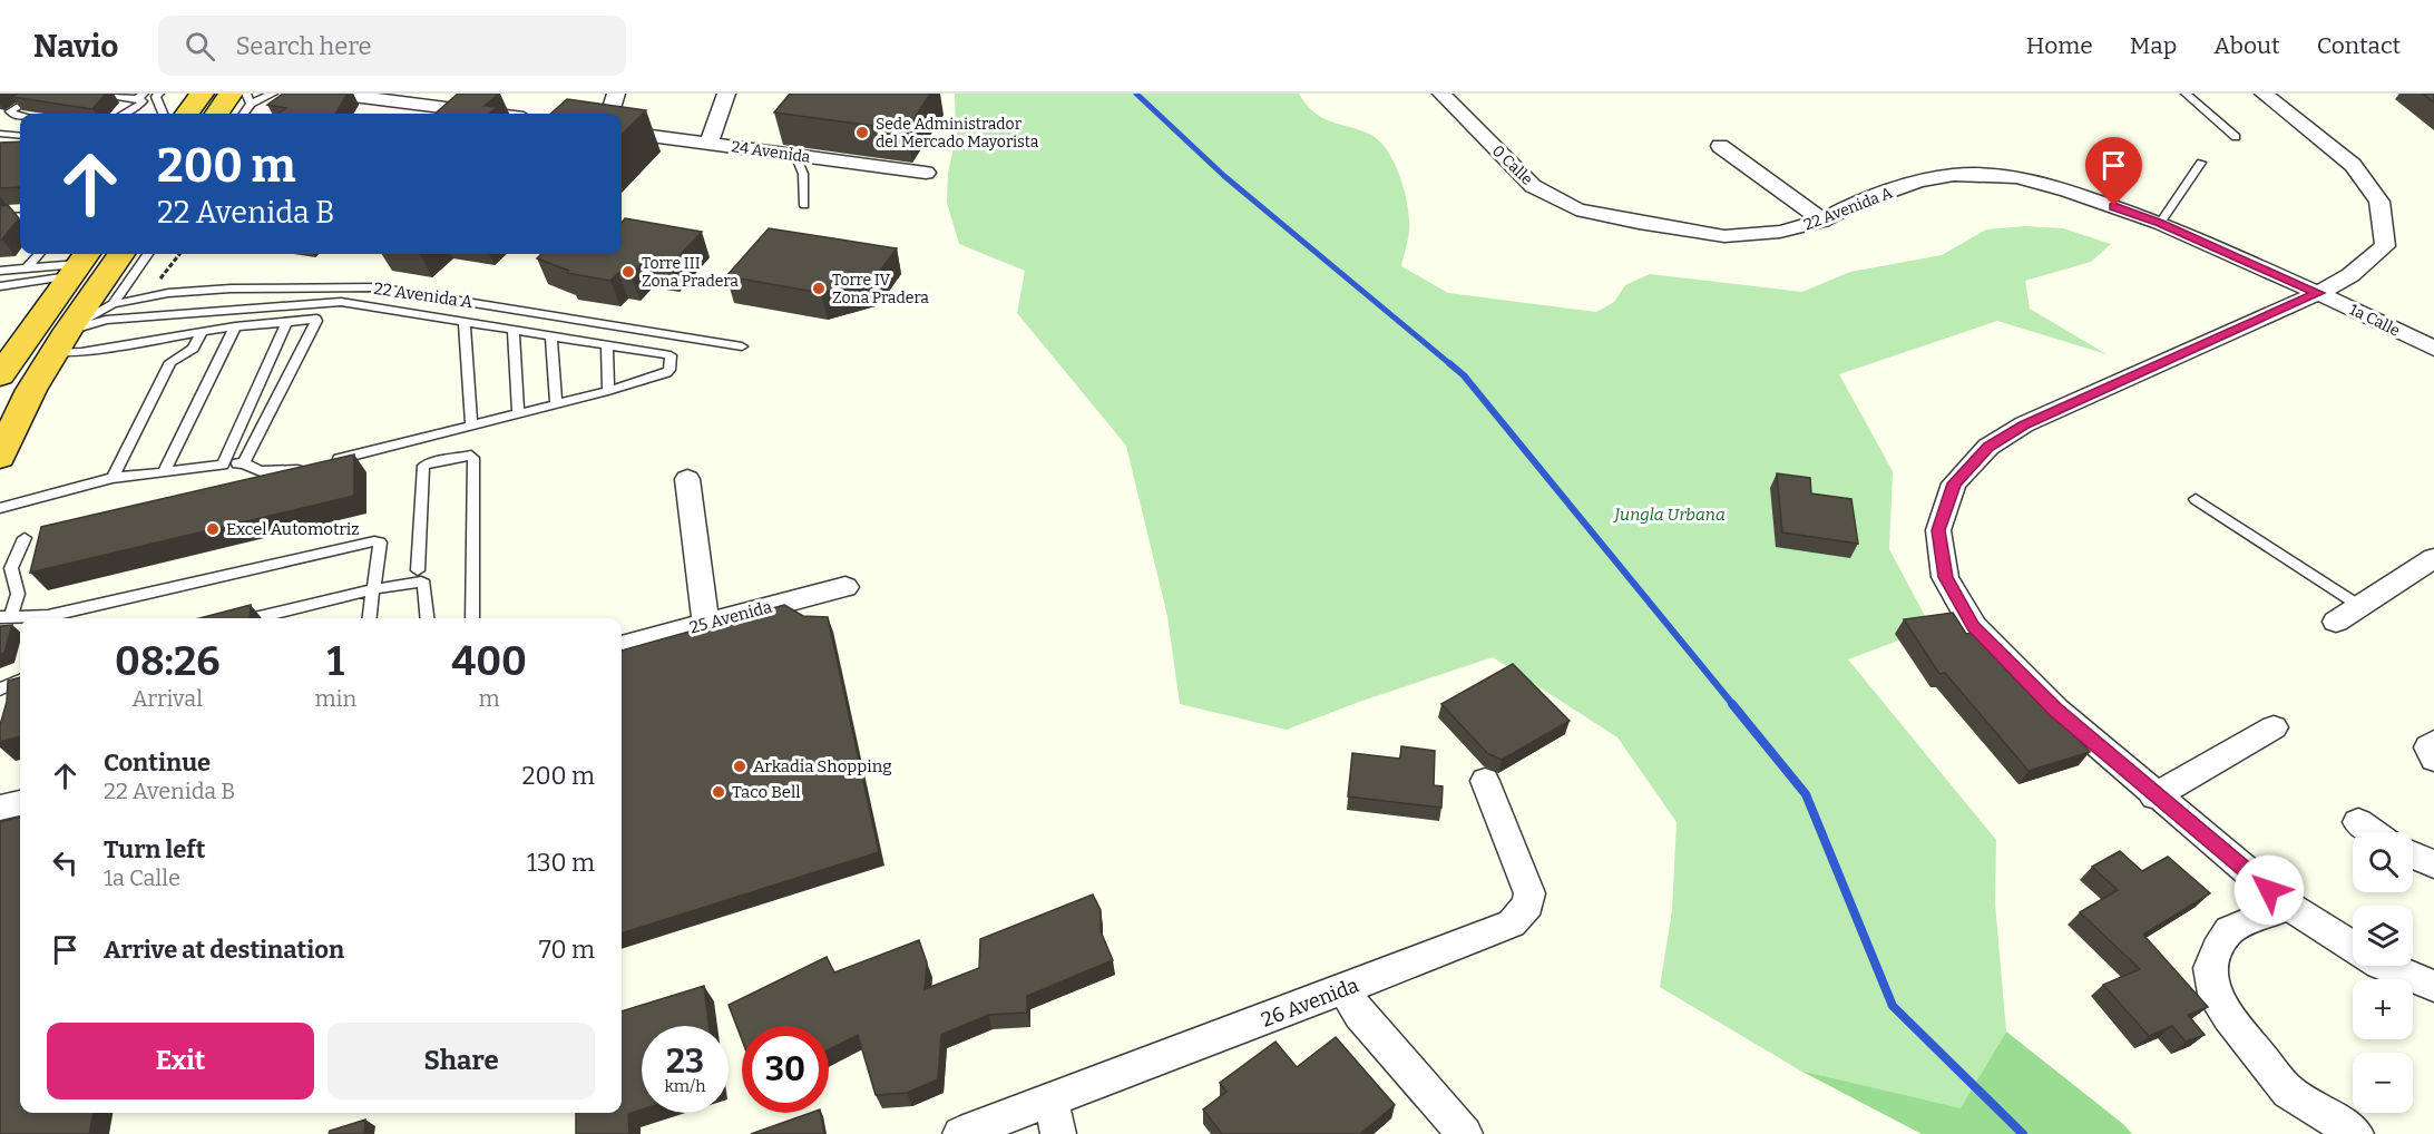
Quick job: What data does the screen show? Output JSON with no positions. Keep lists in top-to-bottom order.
{
  "streets": {
    "street": [
      "24 Avenida",
      "0 Calle",
      "22 Avenida A",
      "1a Calle",
      "25 Avenida",
      "26 Avenida"
    ]
  },
  "crossings": [
    ["0 Calle", "22 Avenida A"],
    ["22 Avenida A", "1a Calle"]
  ],
  "parks": ["Jungla Urbana"],
  "places": [
    "Sede Administrador del Mercado Mayorista",
    "Torre III Zona Pradera",
    "Torre IV Zona Pradera",
    "Excel Automotriz",
    "Arkadia Shopping",
    "Taco Bell"
  ],
  "page": {
    "header": "Navio",
    "search": "Search here",
    "nav": [
      "Home",
      "Map",
      "About",
      "Contact"
    ],
    "turn": ["200 m", "22 Avenida B"],
    "eta": [
      "08:26",
      "Arrival",
      "1",
      "min",
      "400",
      "m"
    ],
    "list": [
      {
        "name": "Continue",
        "note": "22 Avenida B",
        "value": "200 m"
      },
      {
        "name": "Turn left",
        "note": "1a Calle",
        "value": "130 m"
      },
      {
        "name": "Arrive at destination",
        "value": "70 m"
      }
    ],
    "map_buttons": ["+", "−"],
    "buttons": ["Exit", "Share"],
    "speed": "23 km/h",
    "limit": "30"
  }
}
